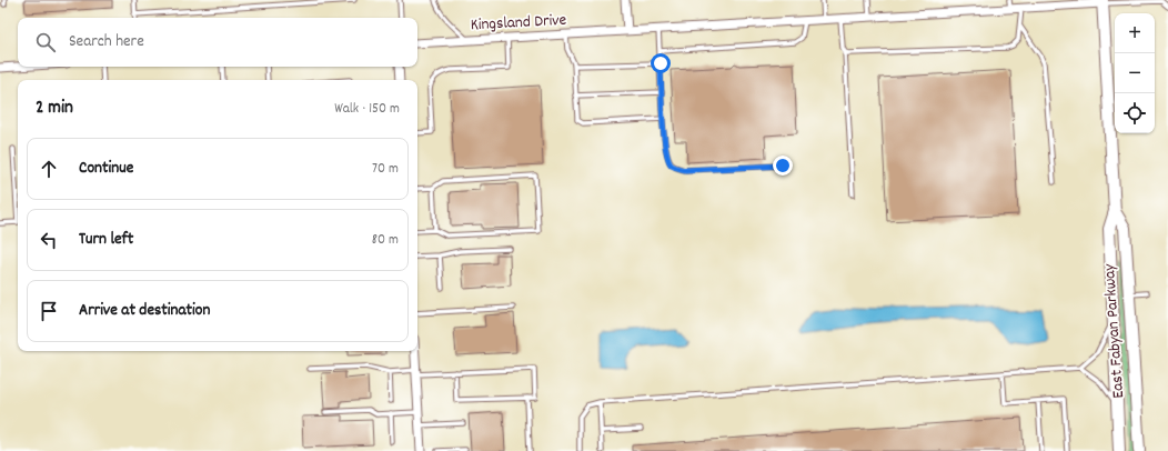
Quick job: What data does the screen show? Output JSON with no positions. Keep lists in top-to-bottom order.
{
  "streets": {
    "main road": ["East Fabyan Parkway"],
    "street": ["Kingsland Drive"]
  },
  "crossings": [
    ["Kingsland Drive", "East Fabyan Parkway"]
  ],
  "page": {
    "map_buttons": ["+", "−"],
    "search": "Search here",
    "heading": ["2 min", "Walk · 150 m"],
    "list": [
      ["Continue", "70 m"],
      ["Turn left", "80 m"],
      "Arrive at destination"
    ]
  }
}
